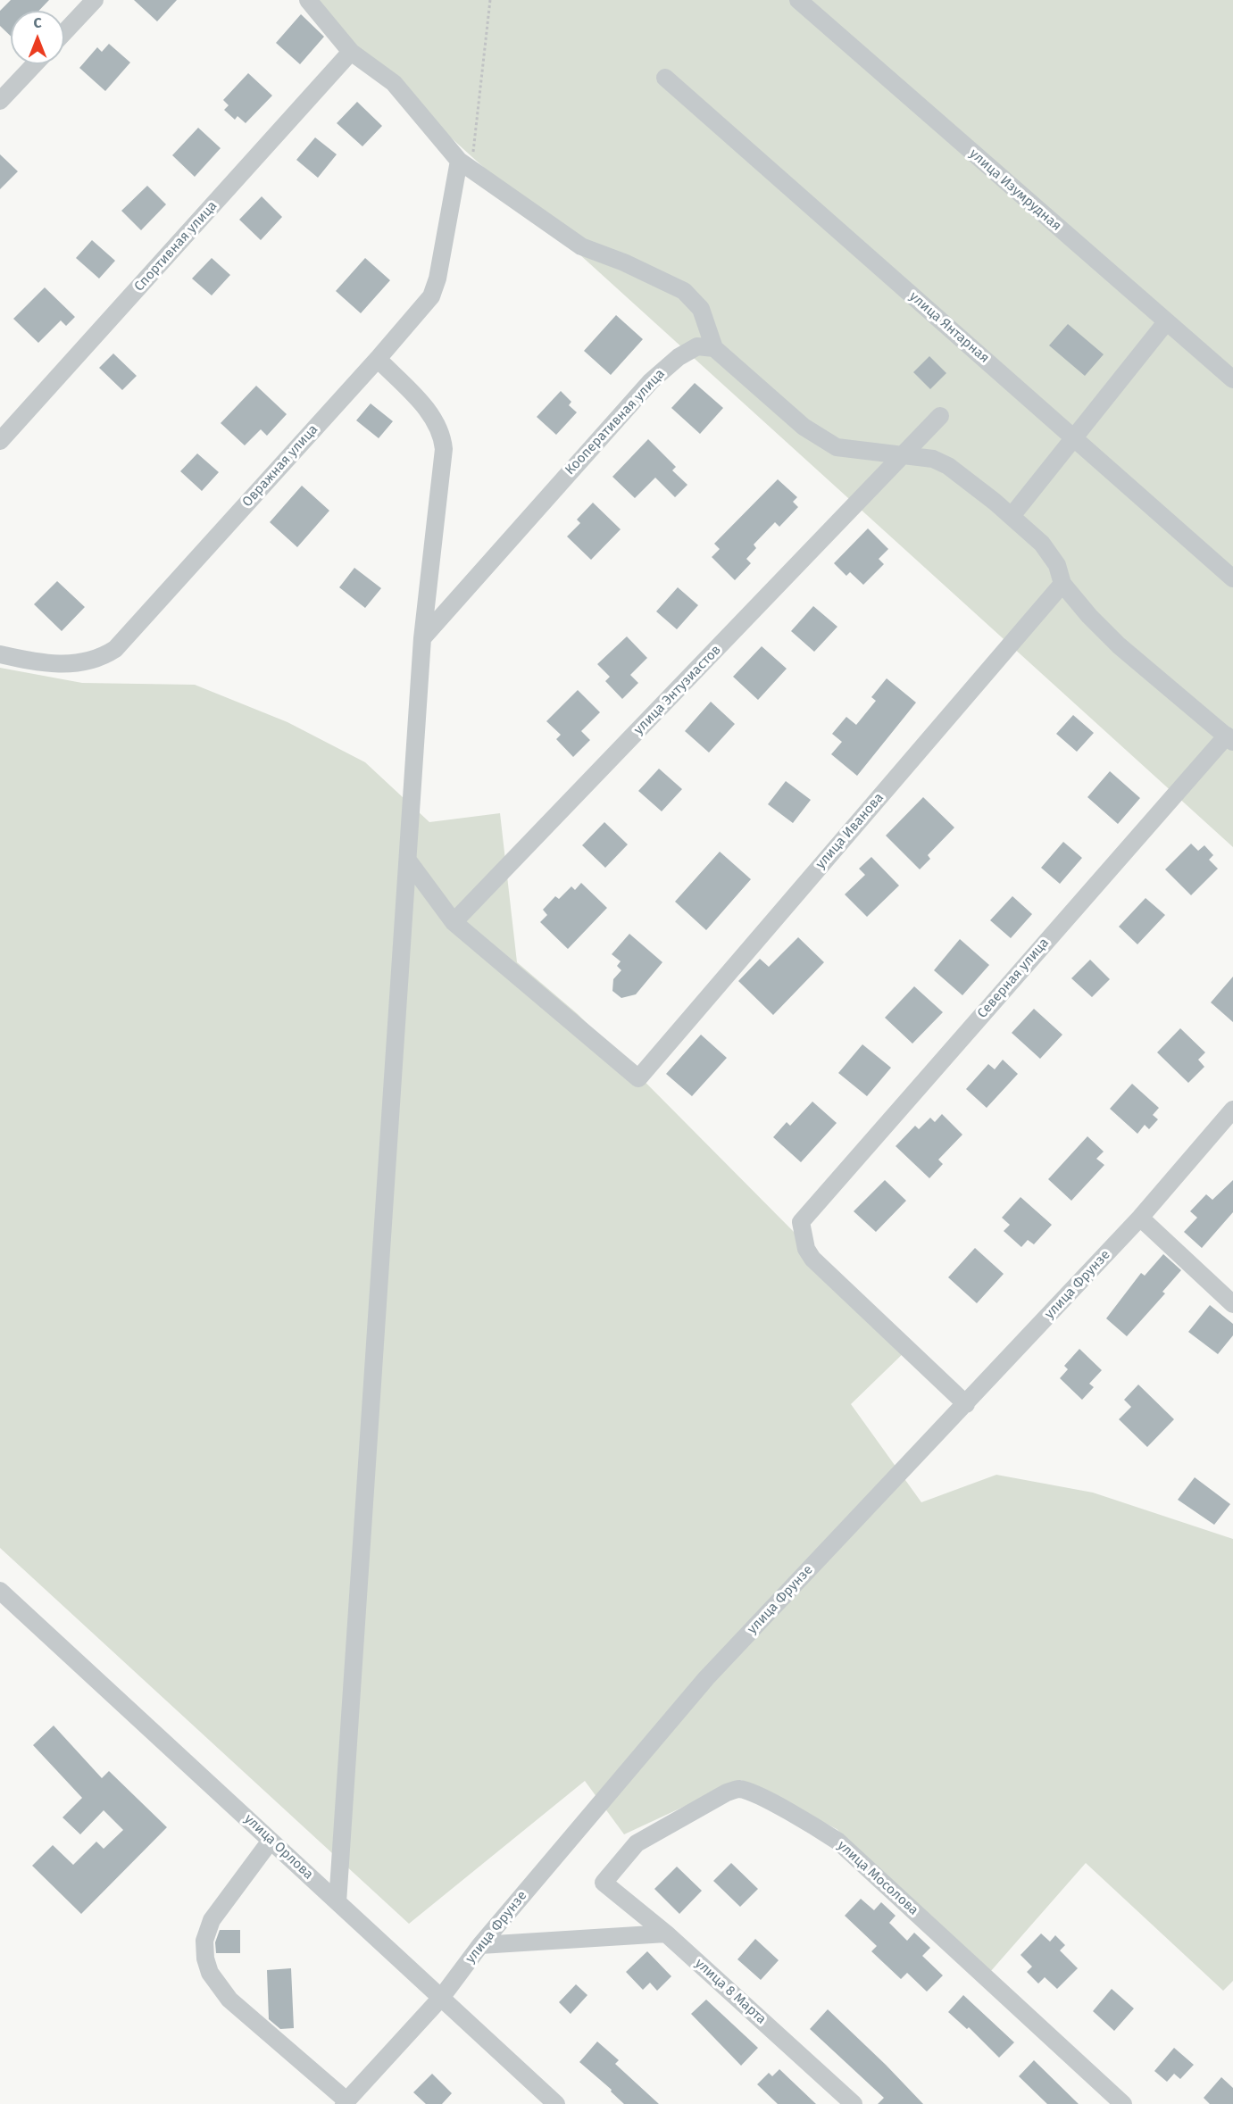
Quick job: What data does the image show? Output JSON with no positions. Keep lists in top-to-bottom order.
{
  "streets": {
    "street": [
      "улица Изумрудная",
      "Спортивная улица",
      "улица Янтарная",
      "Кооперативная улица",
      "Овражная улица",
      "улица Энтузиастов",
      "улица Иванова",
      "Северная улица",
      "улица Фрунзе",
      "улица Орлова",
      "улица Мосолова",
      "улица 8 Марта"
    ]
  },
  "crossings": [
    ["улица Энтузиастов", "улица Иванова"],
    ["Северная улица", "улица Фрунзе"],
    ["улица Фрунзе", "улица Орлова"],
    ["улица Мосолова", "улица 8 Марта"]
  ],
  "north": "top"
}
